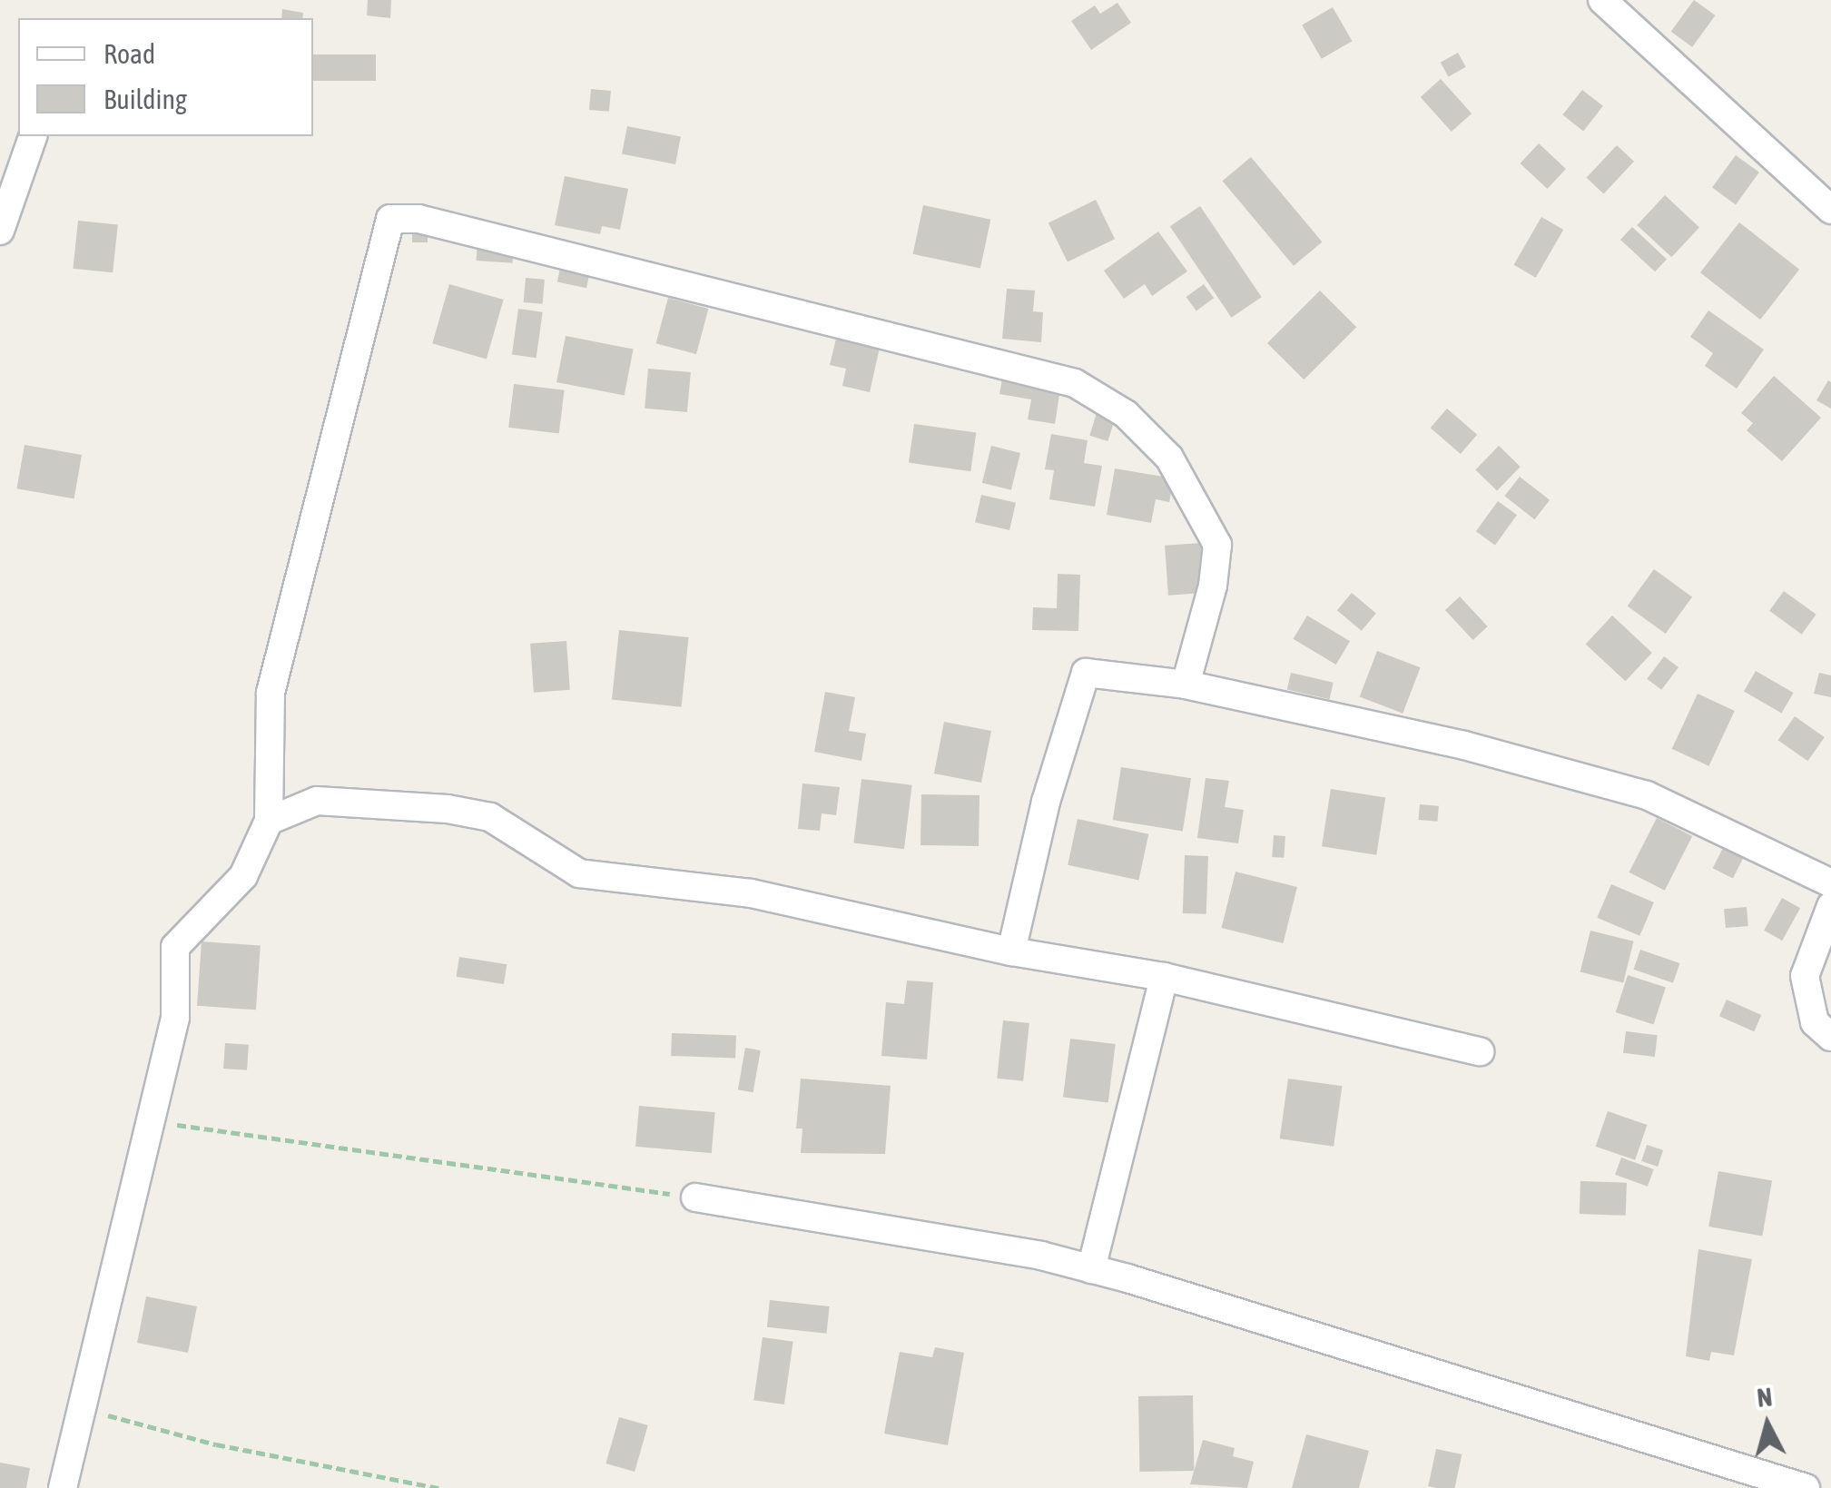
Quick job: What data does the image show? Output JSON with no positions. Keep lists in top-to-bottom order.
{
  "legend": ["Road", "Building"],
  "north": "top"
}
